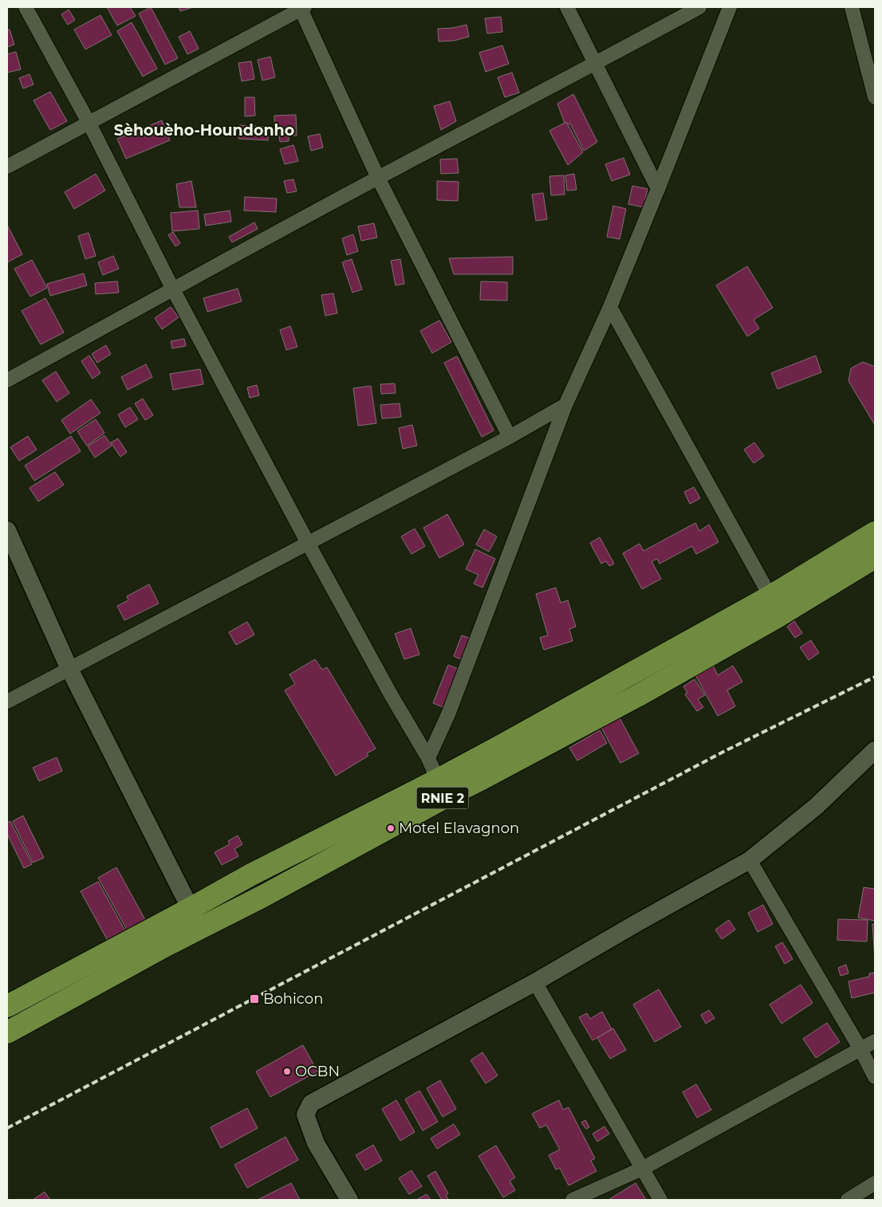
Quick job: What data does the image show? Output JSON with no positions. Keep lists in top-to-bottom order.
{
  "streets": {
    "highway": ["RNIE 2"]
  },
  "districts": ["Sèhouèho-Houndonho"],
  "places": {
    "other": ["Motel Elavagnon", "OCBN"],
    "transit": ["Bohicon"]
  }
}
